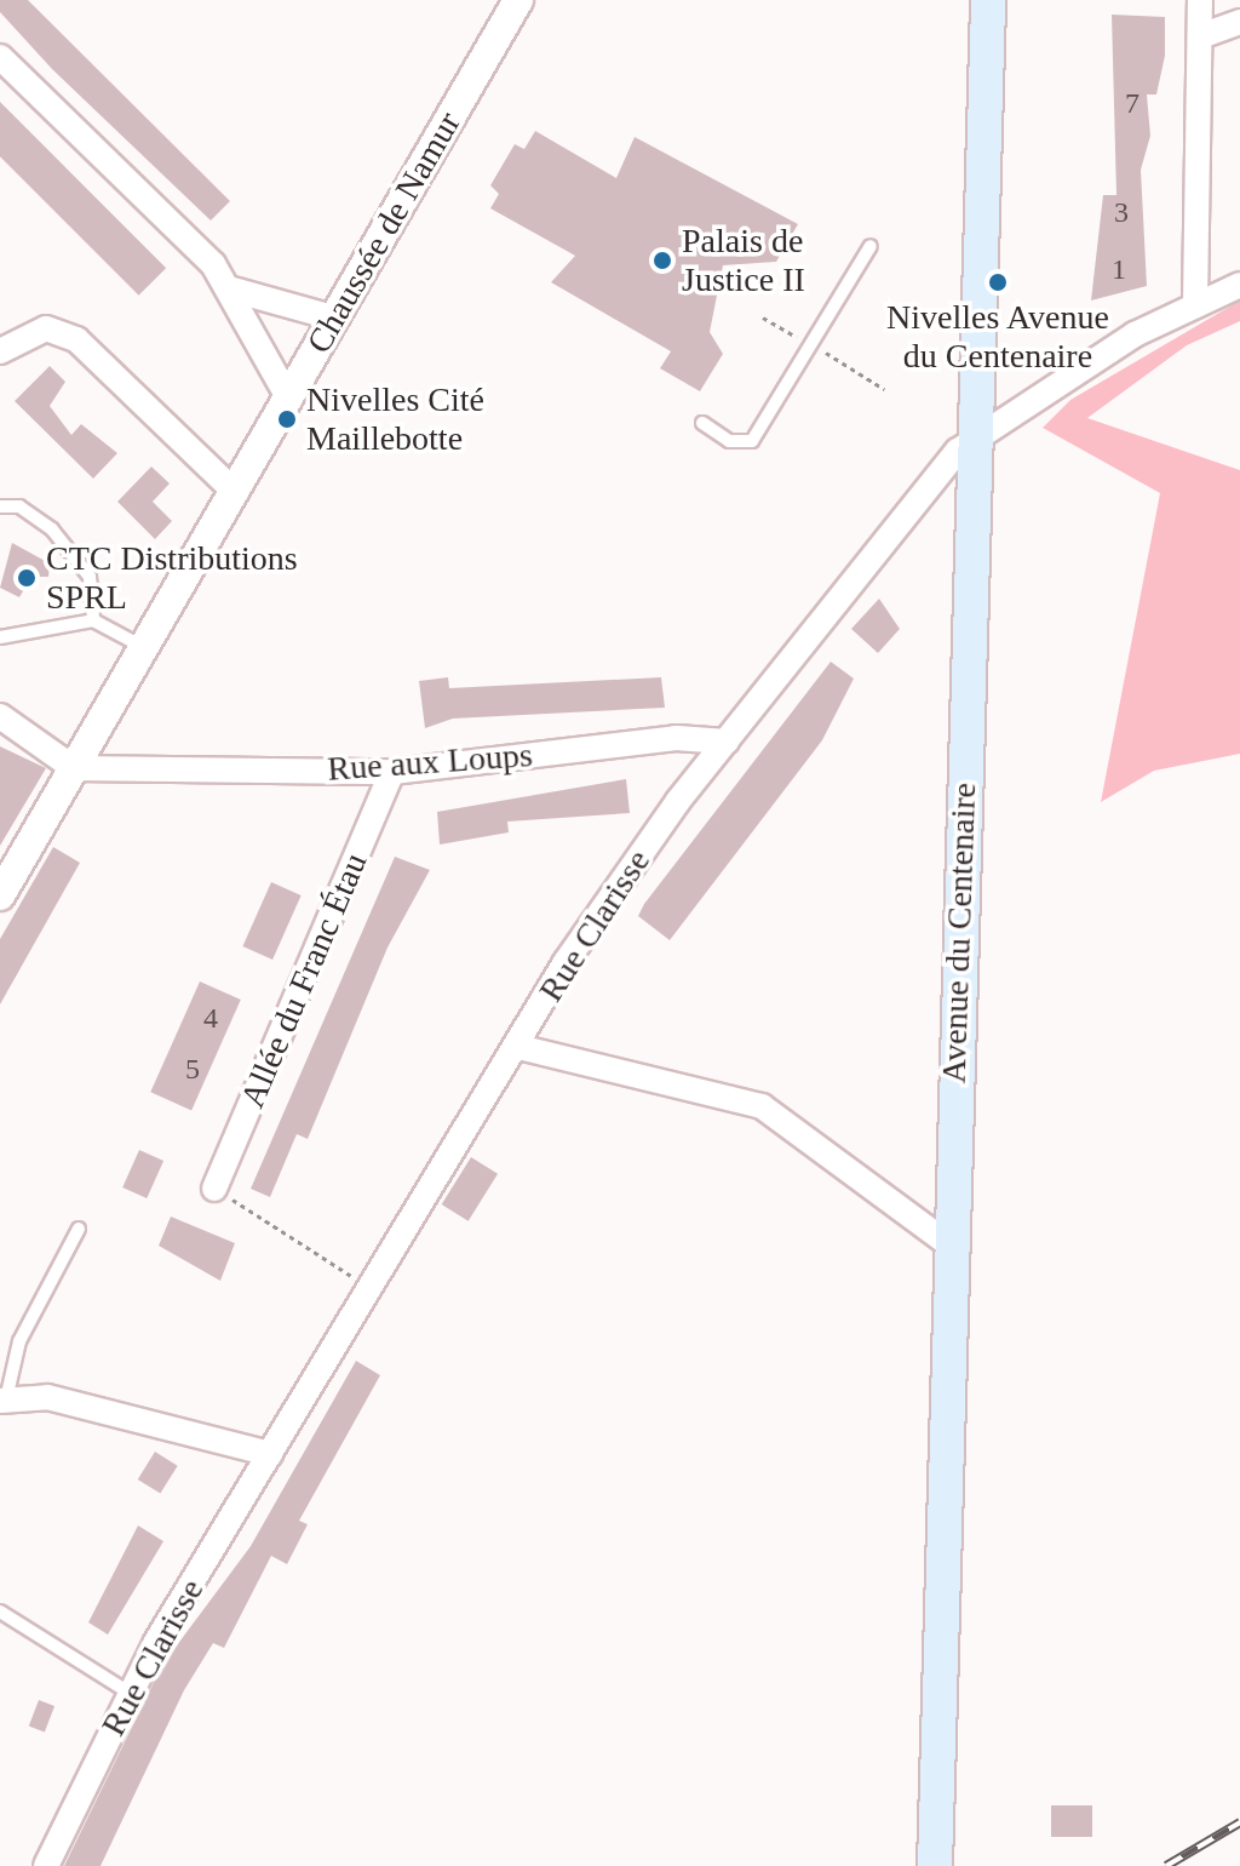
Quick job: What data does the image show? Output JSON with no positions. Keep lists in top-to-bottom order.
{
  "streets": {
    "main road": ["Avenue du Centenaire"],
    "street": [
      "Chaussée de Namur",
      "Rue aux Loups",
      "Rue Clarisse",
      "Allée du Franc Étau"
    ]
  },
  "crossings": [
    ["Chaussée de Namur", "Rue aux Loups"],
    ["Rue aux Loups", "Rue Clarisse"],
    ["Rue aux Loups", "Allée du Franc Étau"],
    ["Rue Clarisse", "Avenue du Centenaire"]
  ],
  "places": [
    "Palais de Justice II",
    "Nivelles Avenue du Centenaire",
    "Nivelles Cité Maillebotte",
    "CTC Distributions SPRL"
  ],
  "house_numbers": [
    "7",
    "3",
    "1",
    "4",
    "5"
  ]
}
